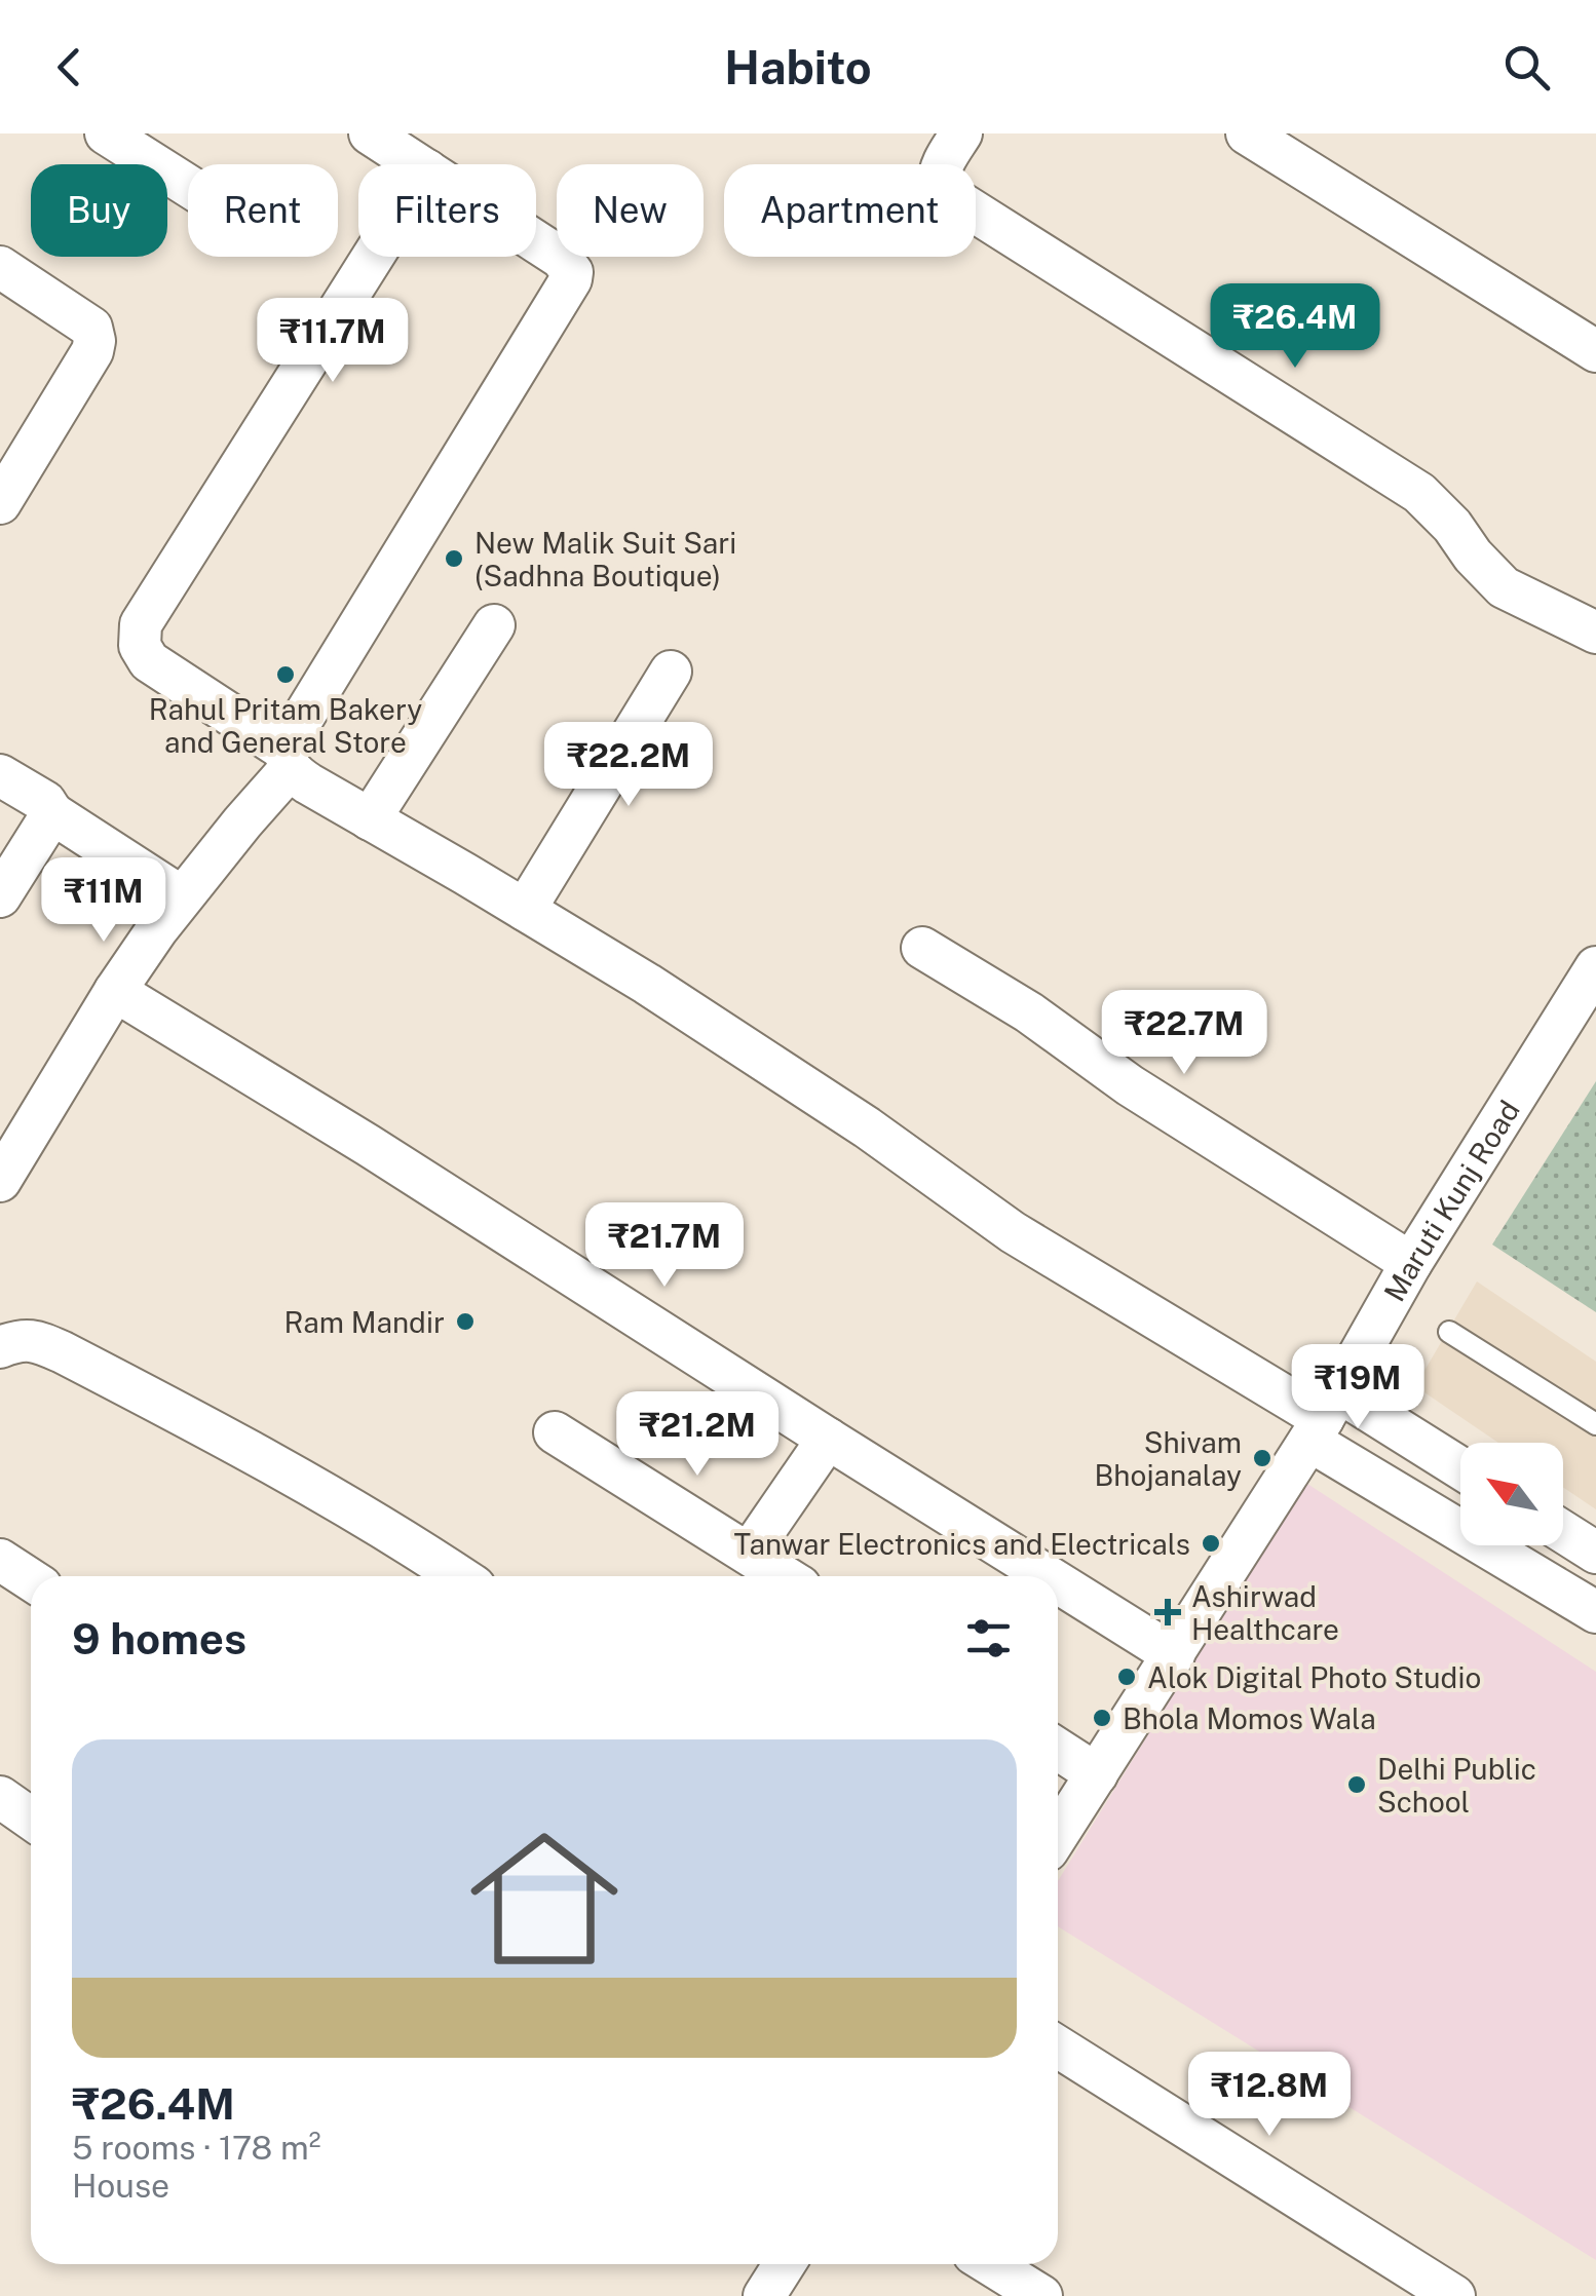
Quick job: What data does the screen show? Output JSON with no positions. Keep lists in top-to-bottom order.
{
  "streets": {
    "street": ["Maruti Kunj Road"]
  },
  "places": {
    "other": [
      "New Malik Suit Sari (Sadhna Boutique)",
      "Rahul Pritam Bakery and General Store",
      "Ram Mandir",
      "Shivam Bhojanalay",
      "Tanwar Electronics and Electricals",
      "Alok Digital Photo Studio",
      "Bhola Momos Wala",
      "Delhi Public School"
    ],
    "health": ["Ashirwad Healthcare"]
  },
  "north": "top left",
  "page": {
    "header": "Habito",
    "chip": [
      "Buy",
      "Rent",
      "Filters",
      "New",
      "Apartment"
    ],
    "price": [
      "₹26.4M",
      "₹11.7M",
      "₹22.2M",
      "₹11M",
      "₹22.7M",
      "₹21.7M",
      "₹19M",
      "₹21.2M",
      "₹12.8M"
    ],
    "heading": "9 homes",
    "list": [
      {
        "name": "₹26.4M",
        "note": "5 rooms · 178 m² · House"
      }
    ]
  }
}
